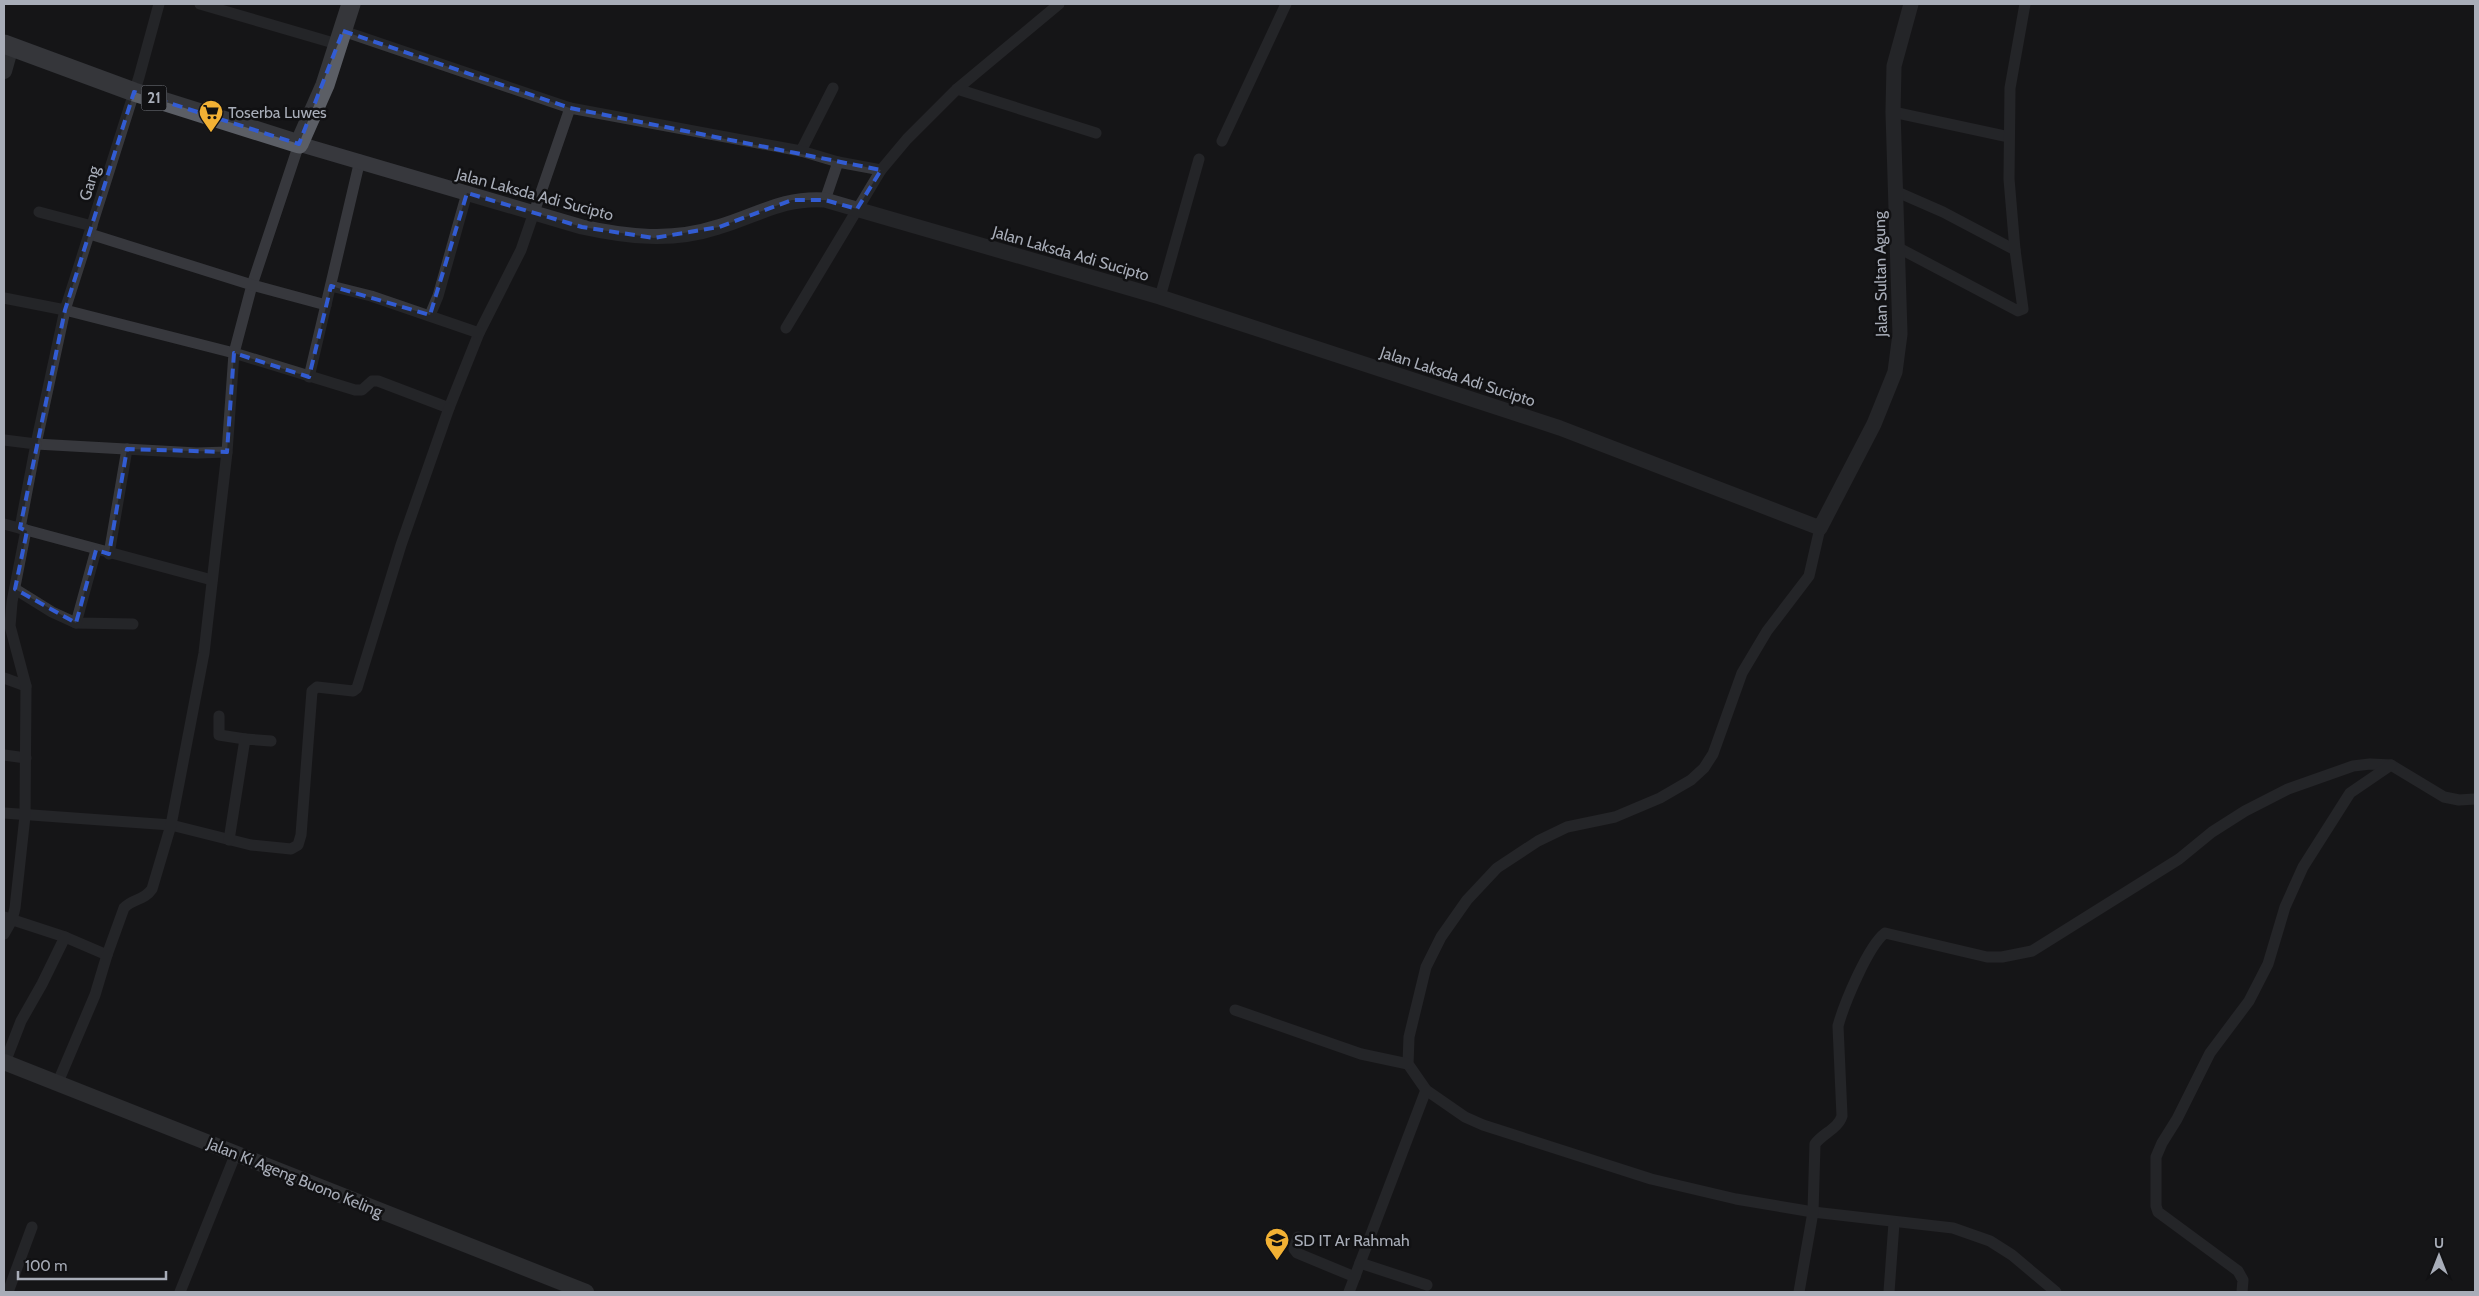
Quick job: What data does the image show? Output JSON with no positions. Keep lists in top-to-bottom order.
{
  "streets": {
    "highway": ["21"],
    "main road": ["Jalan Ki Ageng Buono Keling"],
    "street": ["Gang", "Jalan Laksda Adi Sucipto", "Jalan Sultan Agung"]
  },
  "crossings": [
    ["21", "Gang"],
    ["21", "Jalan Laksda Adi Sucipto"],
    ["Jalan Laksda Adi Sucipto", "Jalan Sultan Agung"]
  ],
  "places": {
    "supermarket": ["Toserba Luwes"],
    "school or university": ["SD IT Ar Rahmah"]
  },
  "scale_bar": "100 m",
  "north": "top"
}
